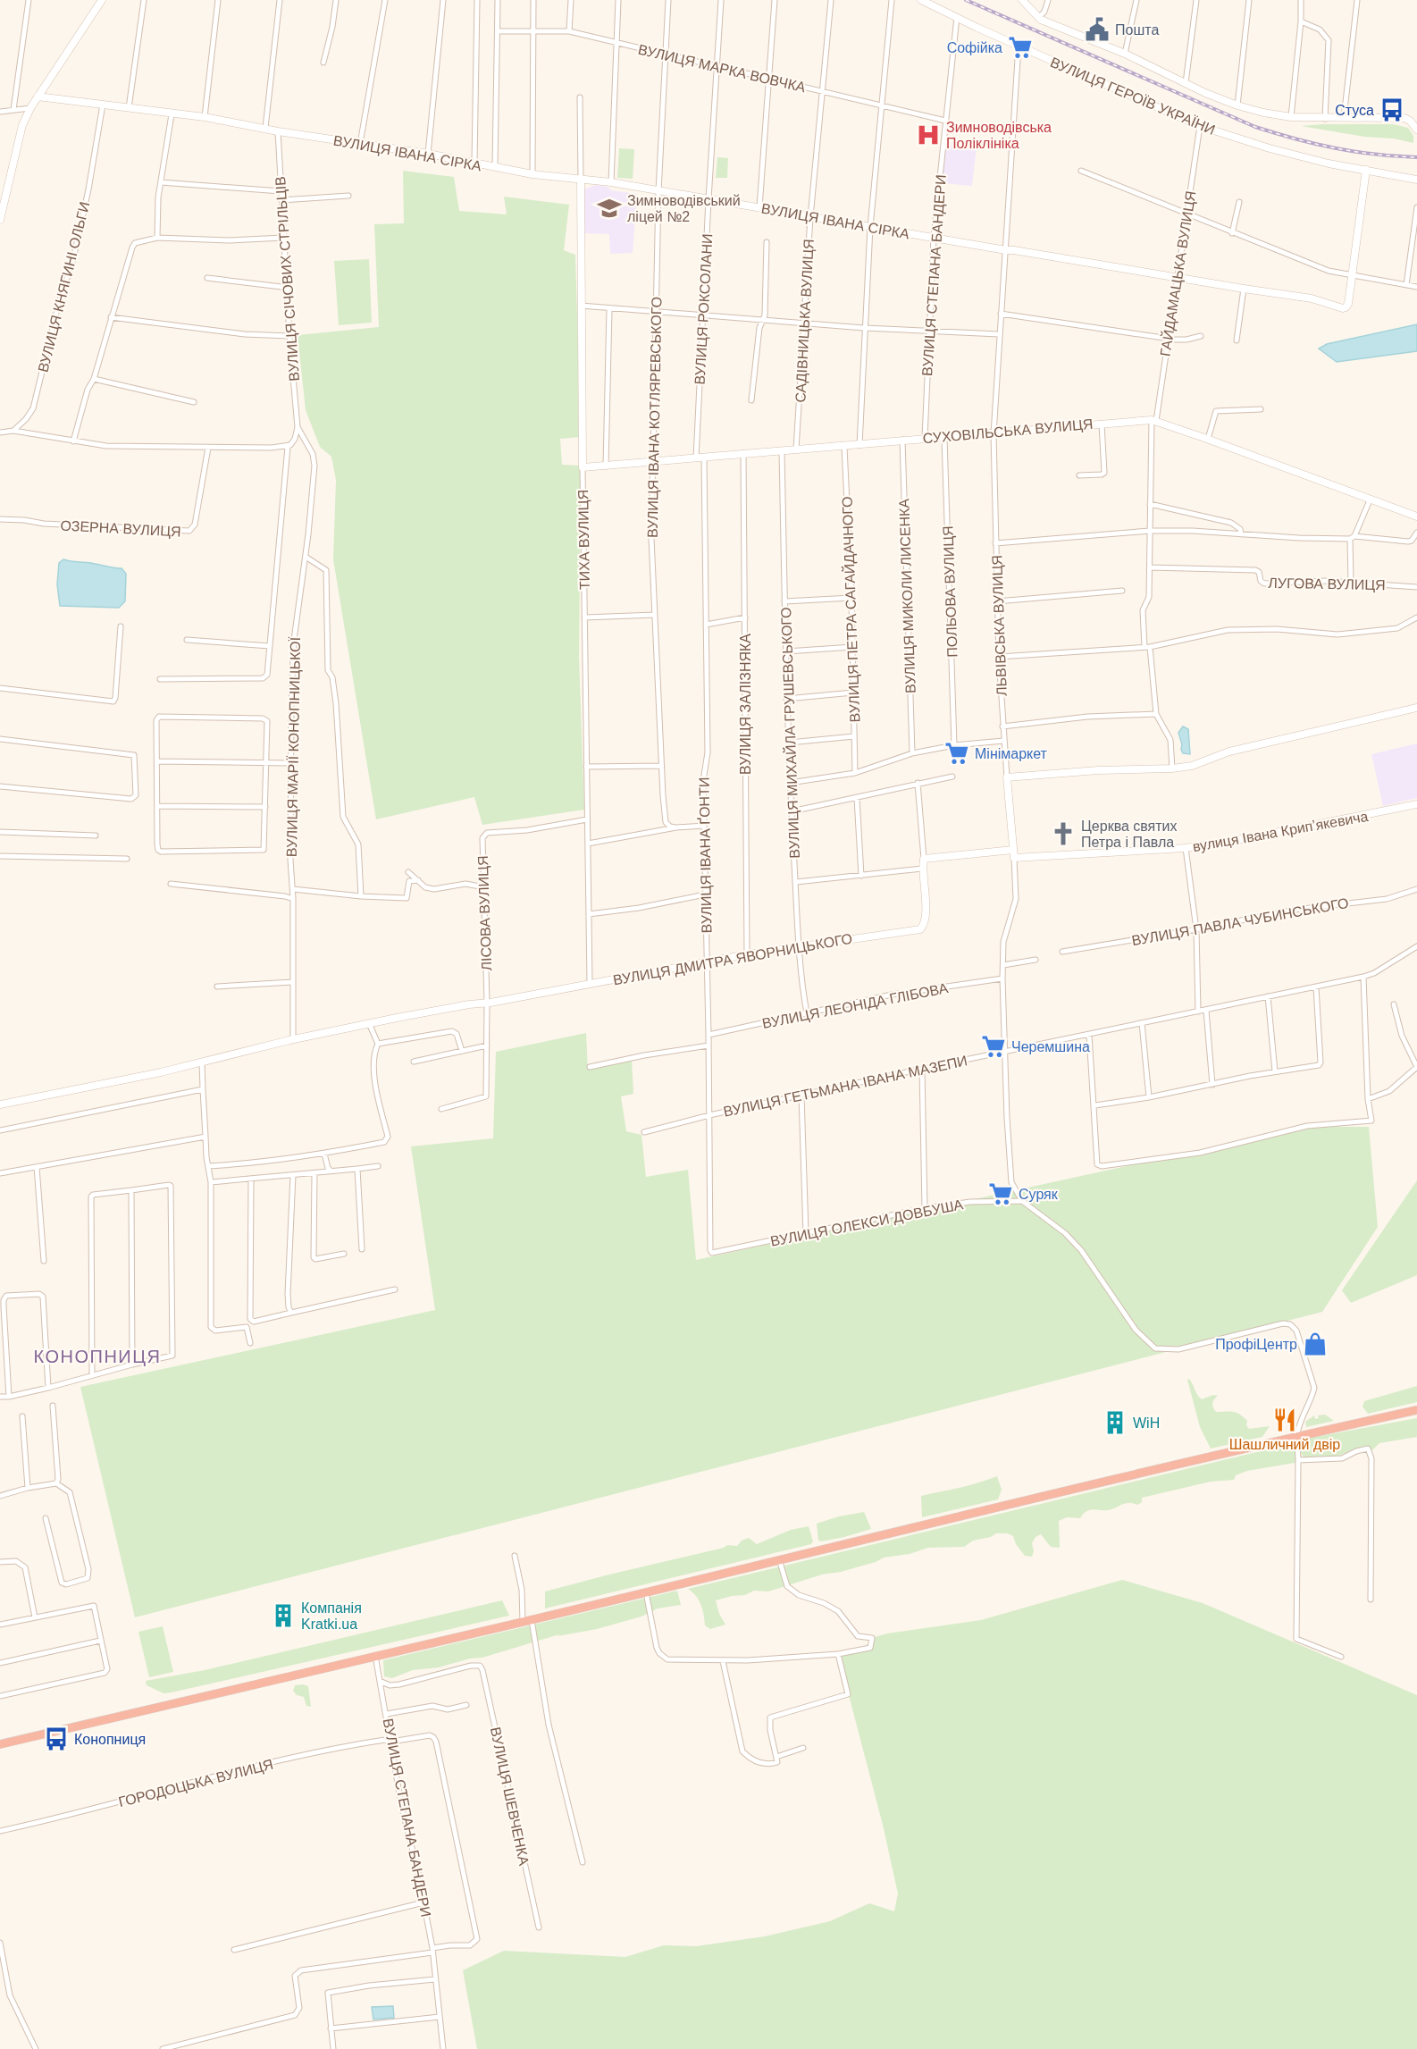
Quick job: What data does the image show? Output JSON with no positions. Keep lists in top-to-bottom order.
{
  "streets": {
    "street": [
      "ВУЛИЦЯ МАРКА ВОВЧКА",
      "ВУЛИЦЯ ГЕРОЇВ УКРАЇНИ",
      "ВУЛИЦЯ ІВАНА СІРКА",
      "ГАЙДАМАЦЬКА ВУЛИЦЯ",
      "ВУЛИЦЯ СТЕПАНА БАНДЕРИ",
      "ВУЛИЦЯ СІЧОВИХ СТРІЛЬЦІВ",
      "ВУЛИЦЯ КНЯГИНІ ОЛЬГИ",
      "ВУЛИЦЯ РОКСОЛАНИ",
      "САДІВНИЦЬКА ВУЛИЦЯ",
      "ВУЛИЦЯ ІВАНА КОТЛЯРЕВСЬКОГО",
      "СУХОВІЛЬСЬКА ВУЛИЦЯ",
      "ОЗЕРНА ВУЛИЦЯ",
      "ТИХА ВУЛИЦЯ",
      "ЛУГОВА ВУЛИЦЯ",
      "ПОЛЬОВА ВУЛИЦЯ",
      "ВУЛИЦЯ МИКОЛИ ЛИСЕНКА",
      "ВУЛИЦЯ ПЕТРА САГАЙДАЧНОГО",
      "ЛЬВІВСЬКА ВУЛИЦЯ",
      "ВУЛИЦЯ ЗАЛІЗНЯКА",
      "ВУЛИЦЯ МИХАЙЛА ГРУШЕВСЬКОГО",
      "ВУЛИЦЯ МАРІЇ КОНОПНИЦЬКОЇ",
      "вулиця Івана Крипʼякевича",
      "ВУЛИЦЯ ІВАНА ҐОНТИ",
      "ЛІСОВА ВУЛИЦЯ",
      "ВУЛИЦЯ ПАВЛА ЧУБИНСЬКОГО",
      "ВУЛИЦЯ ДМИТРА ЯВОРНИЦЬКОГО",
      "ВУЛИЦЯ ЛЕОНІДА ГЛІБОВА",
      "ВУЛИЦЯ ГЕТЬМАНА ІВАНА МАЗЕПИ",
      "ВУЛИЦЯ ОЛЕКСИ ДОВБУША",
      "ГОРОДОЦЬКА ВУЛИЦЯ",
      "ВУЛИЦЯ ШЕВЧЕНКА"
    ]
  },
  "crossings": [
    ["ВУЛИЦЯ МАРКА ВОВЧКА", "ВУЛИЦЯ СТЕПАНА БАНДЕРИ"],
    ["ВУЛИЦЯ МАРКА ВОВЧКА", "ВУЛИЦЯ РОКСОЛАНИ"],
    ["ВУЛИЦЯ МАРКА ВОВЧКА", "САДІВНИЦЬКА ВУЛИЦЯ"],
    ["ВУЛИЦЯ МАРКА ВОВЧКА", "ВУЛИЦЯ ІВАНА КОТЛЯРЕВСЬКОГО"],
    ["ВУЛИЦЯ ГЕРОЇВ УКРАЇНИ", "ГАЙДАМАЦЬКА ВУЛИЦЯ"],
    ["ВУЛИЦЯ ГЕРОЇВ УКРАЇНИ", "ВУЛИЦЯ СТЕПАНА БАНДЕРИ"],
    ["ВУЛИЦЯ ГЕРОЇВ УКРАЇНИ", "ЛЬВІВСЬКА ВУЛИЦЯ"],
    ["ВУЛИЦЯ ІВАНА СІРКА", "ГАЙДАМАЦЬКА ВУЛИЦЯ"],
    ["ВУЛИЦЯ ІВАНА СІРКА", "ВУЛИЦЯ СТЕПАНА БАНДЕРИ"],
    ["ВУЛИЦЯ ІВАНА СІРКА", "ВУЛИЦЯ СІЧОВИХ СТРІЛЬЦІВ"],
    ["ВУЛИЦЯ ІВАНА СІРКА", "ВУЛИЦЯ КНЯГИНІ ОЛЬГИ"],
    ["ВУЛИЦЯ ІВАНА СІРКА", "ВУЛИЦЯ РОКСОЛАНИ"],
    ["ВУЛИЦЯ ІВАНА СІРКА", "САДІВНИЦЬКА ВУЛИЦЯ"],
    ["ВУЛИЦЯ ІВАНА СІРКА", "ВУЛИЦЯ ІВАНА КОТЛЯРЕВСЬКОГО"],
    ["ВУЛИЦЯ ІВАНА СІРКА", "ТИХА ВУЛИЦЯ"],
    ["ВУЛИЦЯ ІВАНА СІРКА", "ЛЬВІВСЬКА ВУЛИЦЯ"],
    ["ГАЙДАМАЦЬКА ВУЛИЦЯ", "СУХОВІЛЬСЬКА ВУЛИЦЯ"],
    ["ГАЙДАМАЦЬКА ВУЛИЦЯ", "ЛУГОВА ВУЛИЦЯ"],
    ["ВУЛИЦЯ СТЕПАНА БАНДЕРИ", "СУХОВІЛЬСЬКА ВУЛИЦЯ"],
    ["ВУЛИЦЯ СТЕПАНА БАНДЕРИ", "ГОРОДОЦЬКА ВУЛИЦЯ"],
    ["ВУЛИЦЯ СТЕПАНА БАНДЕРИ", "ВУЛИЦЯ ШЕВЧЕНКА"],
    ["ВУЛИЦЯ СІЧОВИХ СТРІЛЬЦІВ", "ВУЛИЦЯ МАРІЇ КОНОПНИЦЬКОЇ"],
    ["ВУЛИЦЯ РОКСОЛАНИ", "СУХОВІЛЬСЬКА ВУЛИЦЯ"],
    ["САДІВНИЦЬКА ВУЛИЦЯ", "СУХОВІЛЬСЬКА ВУЛИЦЯ"],
    ["ВУЛИЦЯ ІВАНА КОТЛЯРЕВСЬКОГО", "СУХОВІЛЬСЬКА ВУЛИЦЯ"],
    ["СУХОВІЛЬСЬКА ВУЛИЦЯ", "ТИХА ВУЛИЦЯ"],
    ["СУХОВІЛЬСЬКА ВУЛИЦЯ", "ПОЛЬОВА ВУЛИЦЯ"],
    ["СУХОВІЛЬСЬКА ВУЛИЦЯ", "ВУЛИЦЯ МИКОЛИ ЛИСЕНКА"],
    ["СУХОВІЛЬСЬКА ВУЛИЦЯ", "ВУЛИЦЯ ПЕТРА САГАЙДАЧНОГО"],
    ["СУХОВІЛЬСЬКА ВУЛИЦЯ", "ЛЬВІВСЬКА ВУЛИЦЯ"],
    ["СУХОВІЛЬСЬКА ВУЛИЦЯ", "ВУЛИЦЯ ЗАЛІЗНЯКА"],
    ["СУХОВІЛЬСЬКА ВУЛИЦЯ", "ВУЛИЦЯ МИХАЙЛА ГРУШЕВСЬКОГО"],
    ["СУХОВІЛЬСЬКА ВУЛИЦЯ", "ВУЛИЦЯ ІВАНА ҐОНТИ"],
    ["ТИХА ВУЛИЦЯ", "ЛІСОВА ВУЛИЦЯ"],
    ["ТИХА ВУЛИЦЯ", "ВУЛИЦЯ ДМИТРА ЯВОРНИЦЬКОГО"],
    ["ЛЬВІВСЬКА ВУЛИЦЯ", "вулиця Івана Крипʼякевича"],
    ["ЛЬВІВСЬКА ВУЛИЦЯ", "ВУЛИЦЯ ЛЕОНІДА ГЛІБОВА"],
    ["ЛЬВІВСЬКА ВУЛИЦЯ", "ВУЛИЦЯ ГЕТЬМАНА ІВАНА МАЗЕПИ"],
    ["ЛЬВІВСЬКА ВУЛИЦЯ", "ВУЛИЦЯ ОЛЕКСИ ДОВБУША"],
    ["ВУЛИЦЯ ЗАЛІЗНЯКА", "ВУЛИЦЯ ДМИТРА ЯВОРНИЦЬКОГО"],
    ["ВУЛИЦЯ МИХАЙЛА ГРУШЕВСЬКОГО", "ВУЛИЦЯ ДМИТРА ЯВОРНИЦЬКОГО"],
    ["ВУЛИЦЯ МИХАЙЛА ГРУШЕВСЬКОГО", "ВУЛИЦЯ ЛЕОНІДА ГЛІБОВА"],
    ["ВУЛИЦЯ МАРІЇ КОНОПНИЦЬКОЇ", "ВУЛИЦЯ ДМИТРА ЯВОРНИЦЬКОГО"],
    ["ВУЛИЦЯ ІВАНА ҐОНТИ", "ВУЛИЦЯ ДМИТРА ЯВОРНИЦЬКОГО"],
    ["ВУЛИЦЯ ІВАНА ҐОНТИ", "ВУЛИЦЯ ЛЕОНІДА ГЛІБОВА"],
    ["ВУЛИЦЯ ІВАНА ҐОНТИ", "ВУЛИЦЯ ГЕТЬМАНА ІВАНА МАЗЕПИ"],
    ["ВУЛИЦЯ ІВАНА ҐОНТИ", "ВУЛИЦЯ ОЛЕКСИ ДОВБУША"],
    ["ЛІСОВА ВУЛИЦЯ", "ВУЛИЦЯ ДМИТРА ЯВОРНИЦЬКОГО"]
  ],
  "districts": ["КОНОПНИЦЯ"],
  "places": {
    "public building": ["Пошта"],
    "supermarket": [
      "Софійка",
      "Мінімаркет",
      "Черемшина",
      "Суряк"
    ],
    "bus stop": ["Стуса", "Конопниця"],
    "hospital": ["Зимноводівська Поліклініка"],
    "school or university": ["Зимноводівський ліцей №2"],
    "church": ["Церква святих Петра і Павла"],
    "shop": ["ПрофіЦентр"],
    "restaurant": ["Шашличний двір"],
    "building": ["WiH", "Компанія Kratki.ua"]
  }
}
